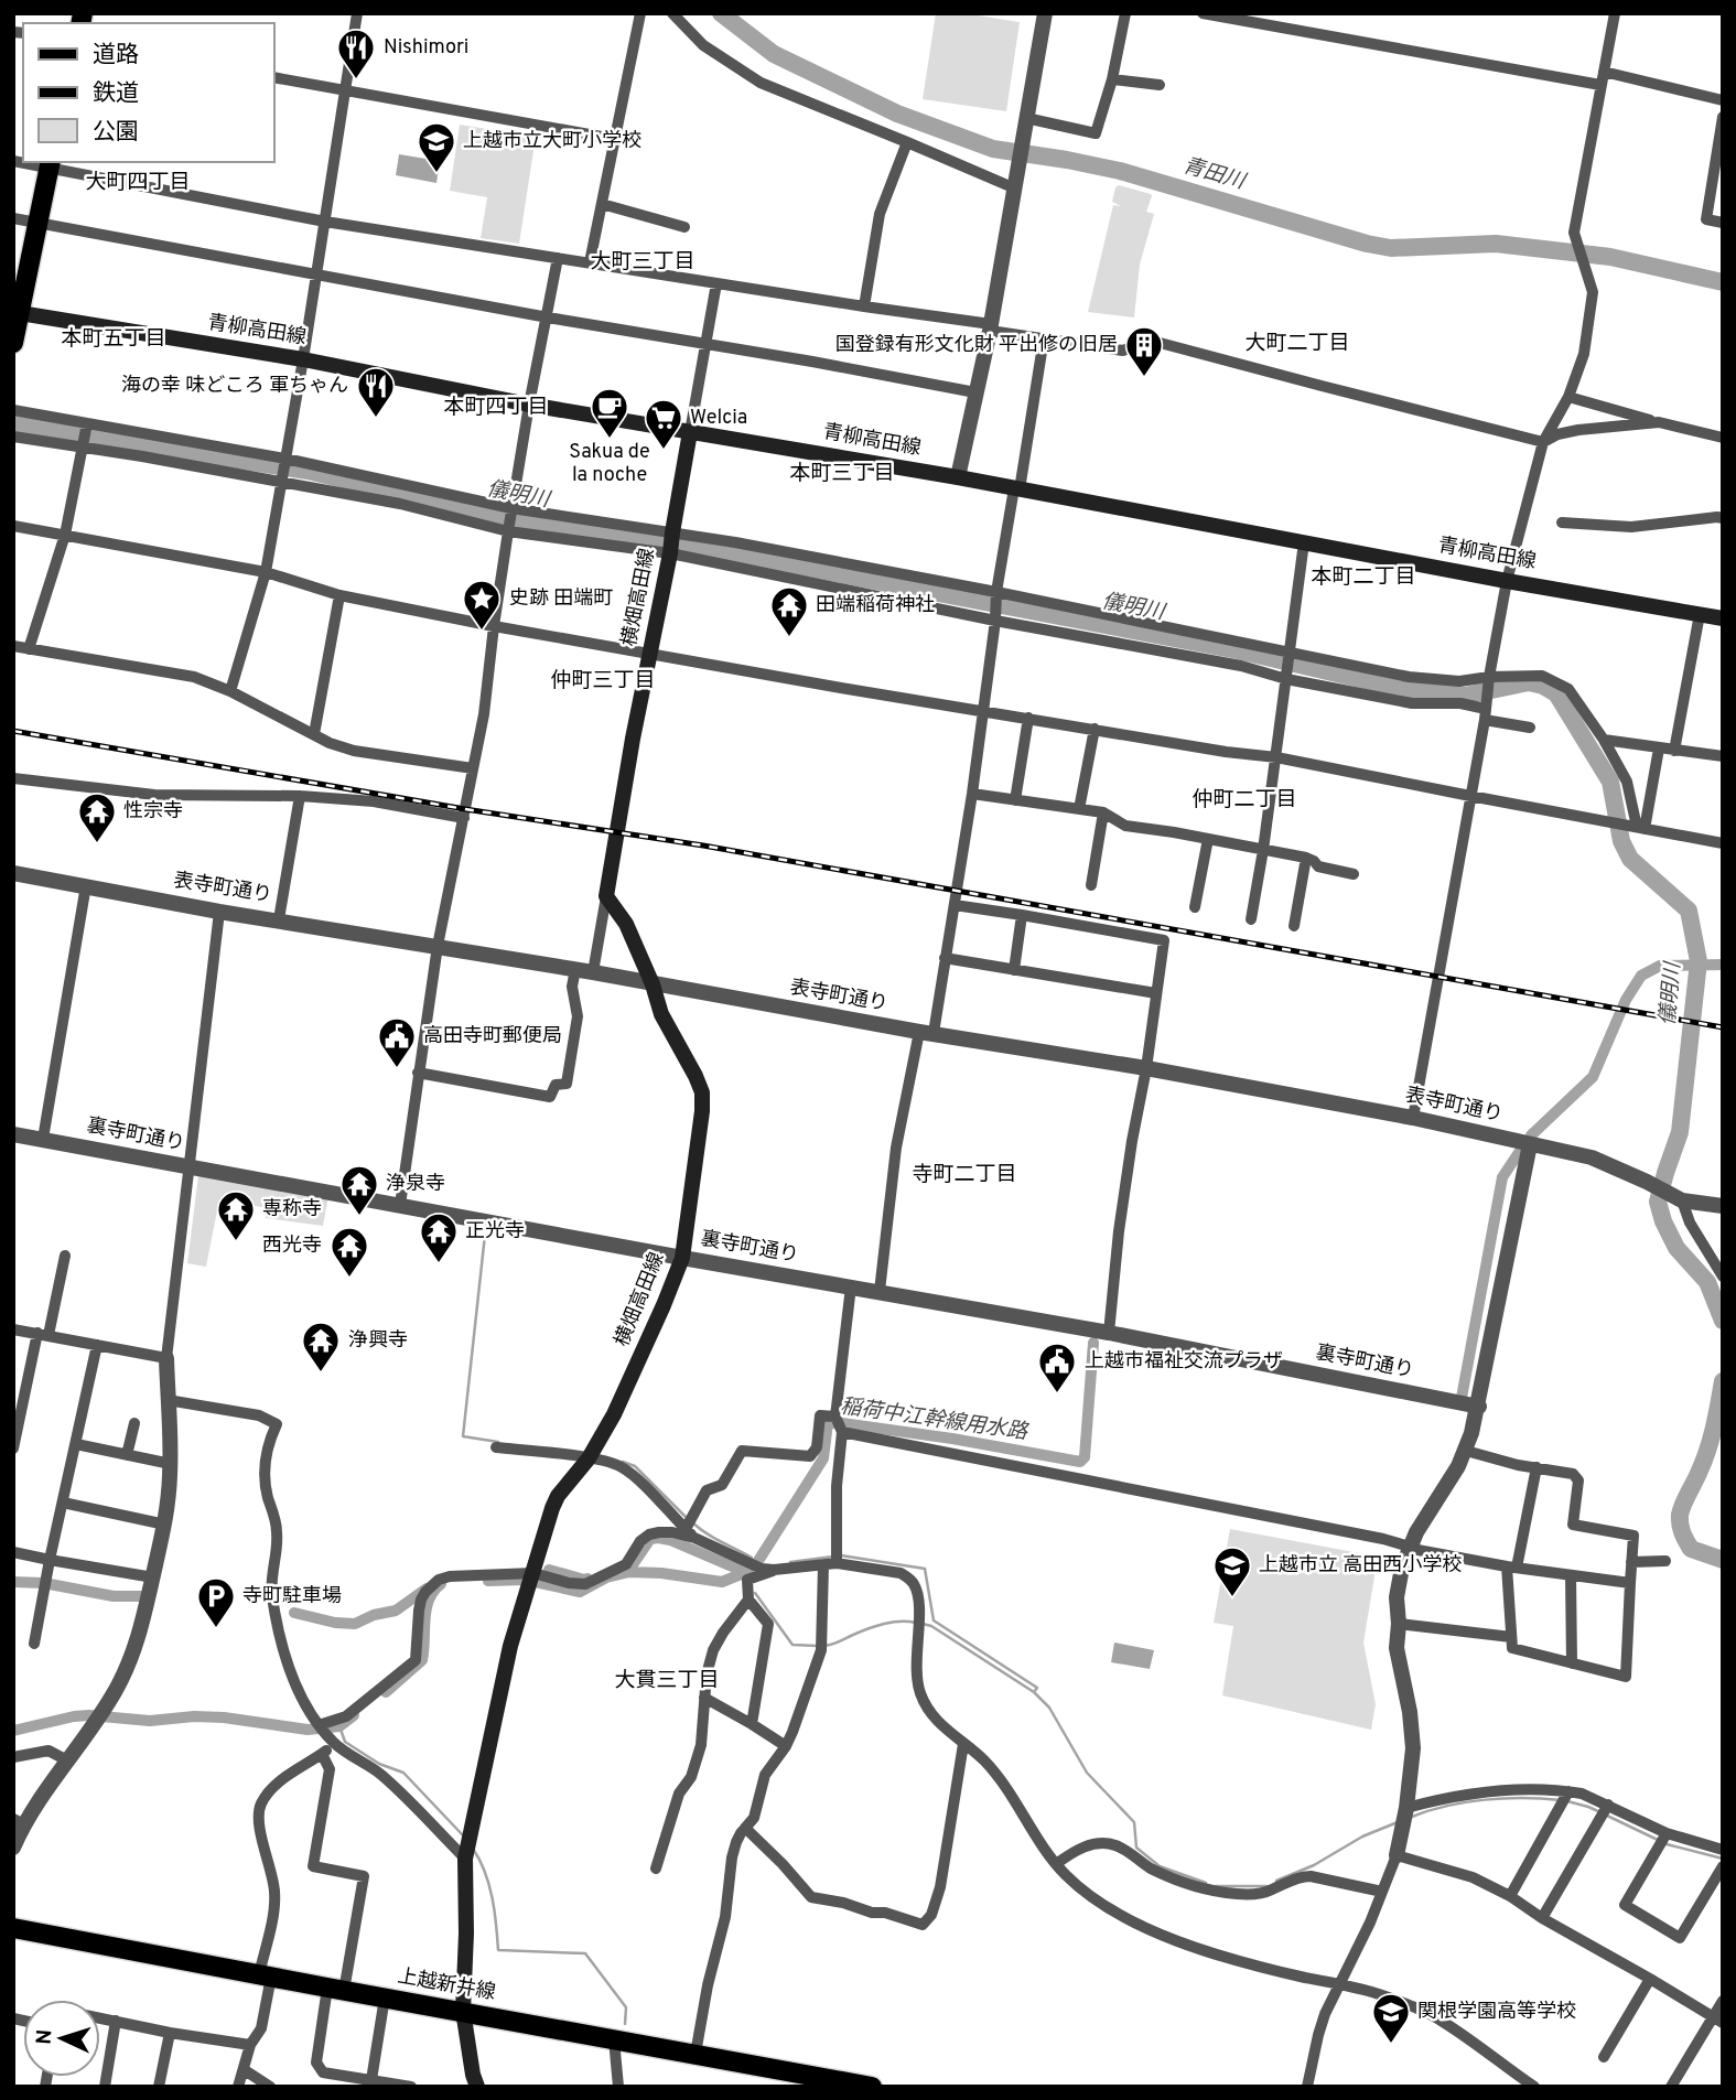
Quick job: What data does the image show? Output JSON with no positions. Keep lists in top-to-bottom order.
{
  "streets": {
    "main road": ["青柳高田線", "横畑高田線", "上越新井線"],
    "street": ["表寺町通り", "裏寺町通り"]
  },
  "crossings": [
    ["青柳高田線", "横畑高田線"],
    ["横畑高田線", "表寺町通り"],
    ["横畑高田線", "裏寺町通り"],
    ["横畑高田線", "上越新井線"]
  ],
  "districts": [
    "大町四丁目",
    "大町三丁目",
    "本町五丁目",
    "大町二丁目",
    "本町四丁目",
    "本町三丁目",
    "本町二丁目",
    "仲町三丁目",
    "仲町二丁目",
    "寺町二丁目",
    "大貫三丁目"
  ],
  "water": ["青田川", "儀明川", "稲荷中江幹線用水路"],
  "places": {
    "restaurant": ["Nishimori", "海の幸 味どころ 軍ちゃん"],
    "school or university": ["上越市立大町小学校", "上越市立 高田西小学校", "関根学園高等学校"],
    "building": ["国登録有形文化財 平出修の旧居"],
    "cafe": ["Sakua de la noche"],
    "supermarket": ["Welcia"],
    "place": ["史跡 田端町"],
    "temple": [
      "田端稲荷神社",
      "性宗寺",
      "浄泉寺",
      "専称寺",
      "正光寺",
      "西光寺",
      "浄興寺"
    ],
    "public building": ["高田寺町郵便局", "上越市福祉交流プラザ"],
    "parking": ["寺町駐車場"]
  },
  "legend": ["道路", "鉄道", "公園"],
  "north": "left"
}
